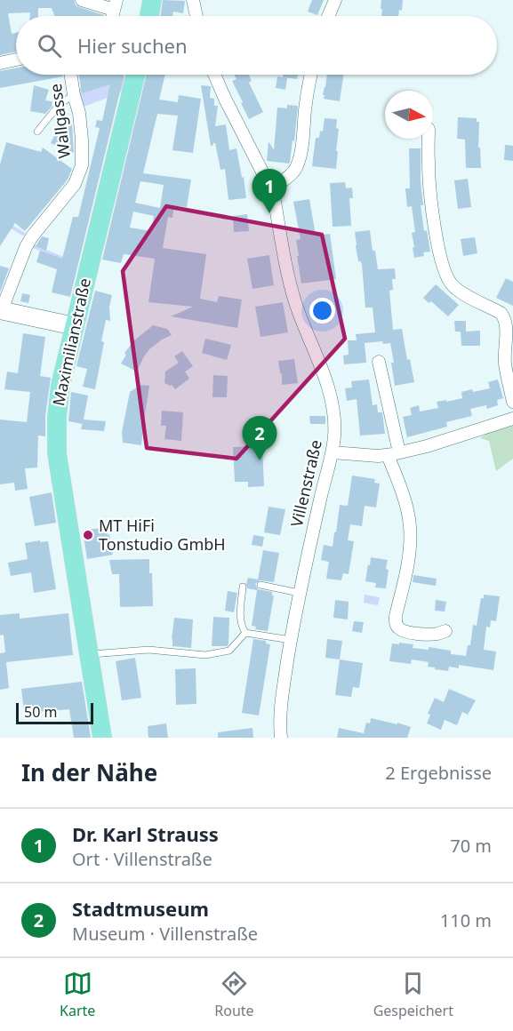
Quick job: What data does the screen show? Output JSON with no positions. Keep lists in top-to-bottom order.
{
  "streets": {
    "main road": ["Maximilianstraße"],
    "street": ["Wallgasse", "Villenstraße"]
  },
  "places": ["MT HiFi Tonstudio GmbH"],
  "scale_bar": "50 m",
  "north": "right",
  "page": {
    "search": "Hier suchen",
    "pins": ["1", "2"],
    "scale": "50 m",
    "heading": ["In der Nähe", "2 Ergebnisse"],
    "list": [
      {
        "mark": "1",
        "name": "Dr. Karl Strauss",
        "note": "Ort · Villenstraße",
        "value": "70 m"
      },
      {
        "mark": "2",
        "name": "Stadtmuseum",
        "note": "Museum · Villenstraße",
        "value": "110 m"
      }
    ],
    "nav": ["Karte", "Route", "Gespeichert"]
  }
}
